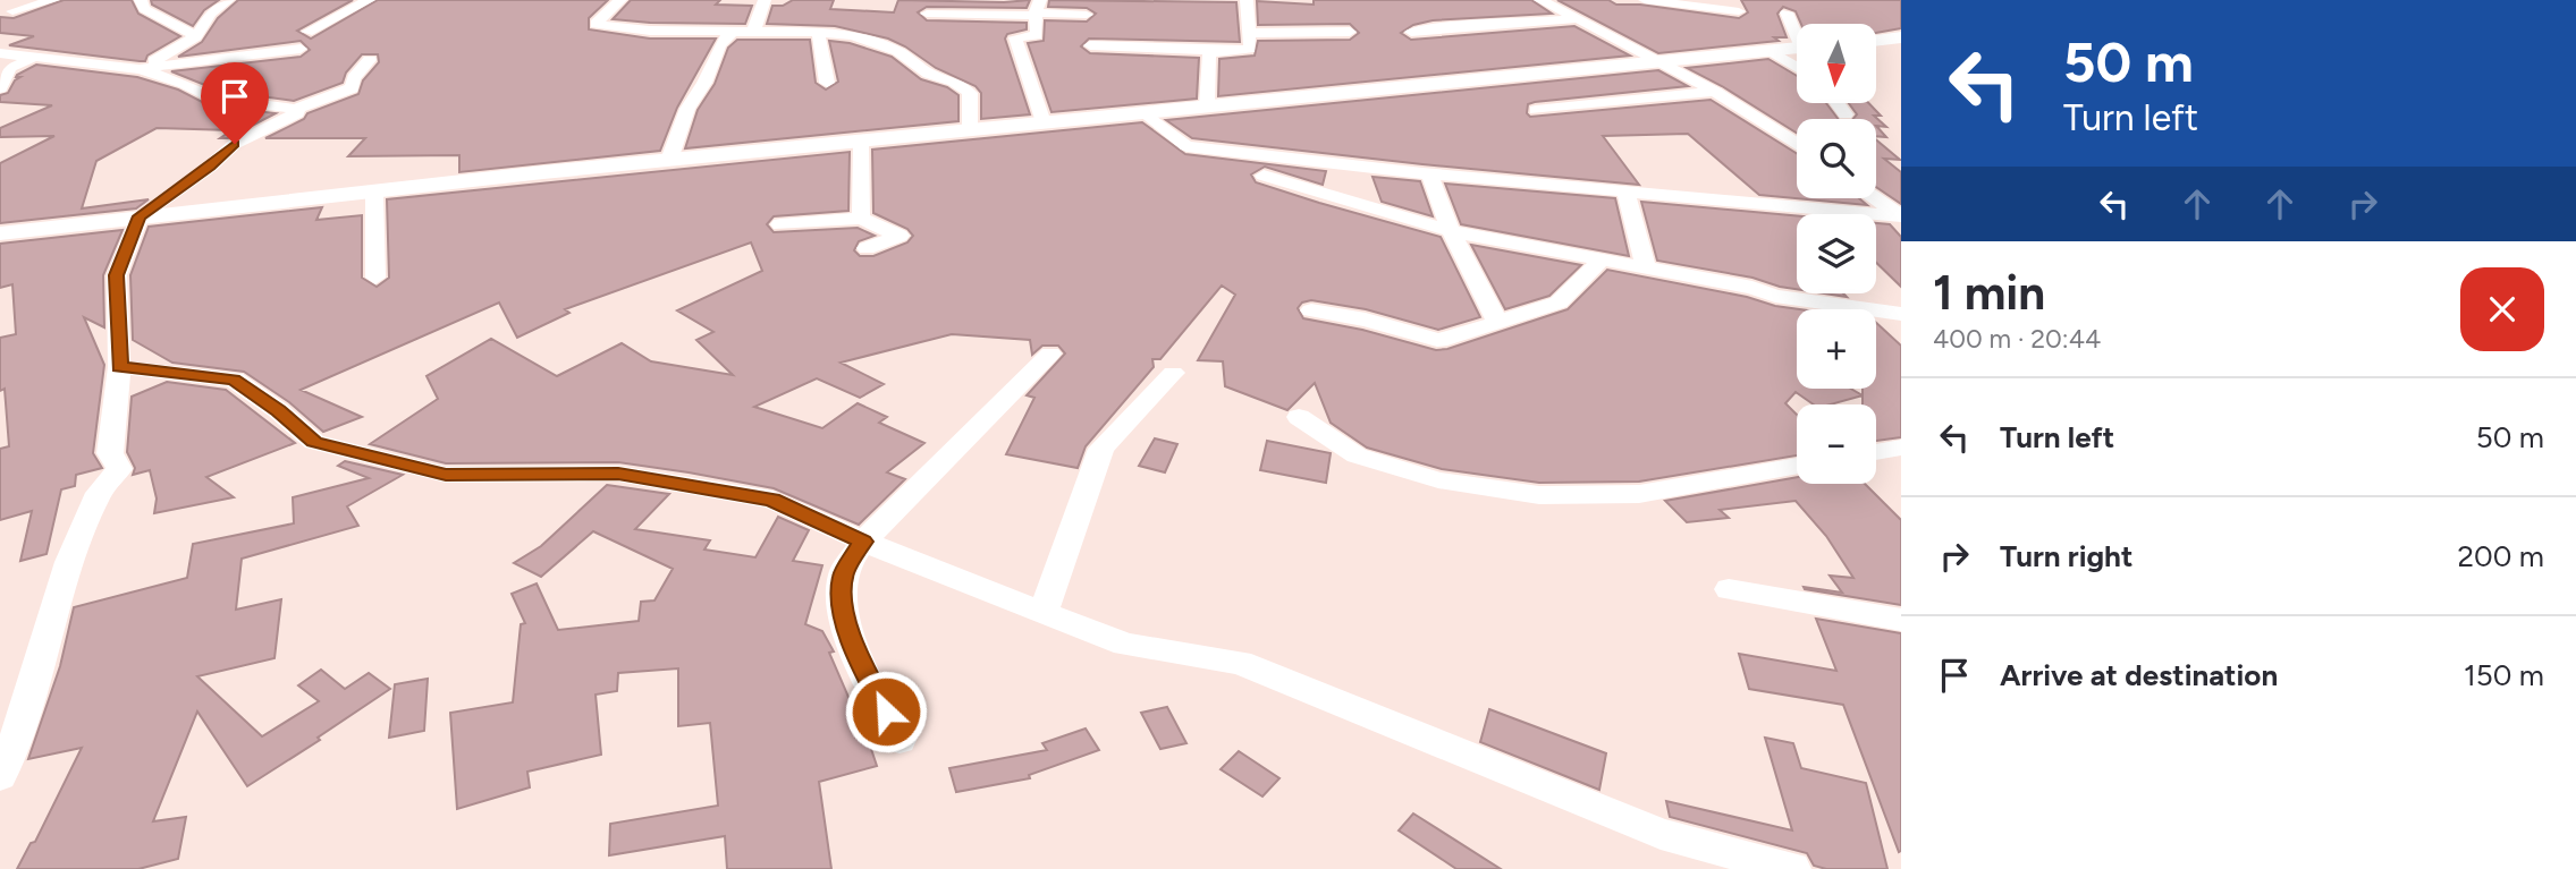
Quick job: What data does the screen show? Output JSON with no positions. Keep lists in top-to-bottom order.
{
  "north": "bottom",
  "page": {
    "turn": ["50 m", "Turn left"],
    "map_buttons": ["+", "−"],
    "heading": ["1 min", "400 m · 20:44"],
    "list": [
      {
        "name": "Turn left",
        "value": "50 m"
      },
      {
        "name": "Turn right",
        "value": "200 m"
      },
      {
        "name": "Arrive at destination",
        "value": "150 m"
      }
    ]
  }
}
